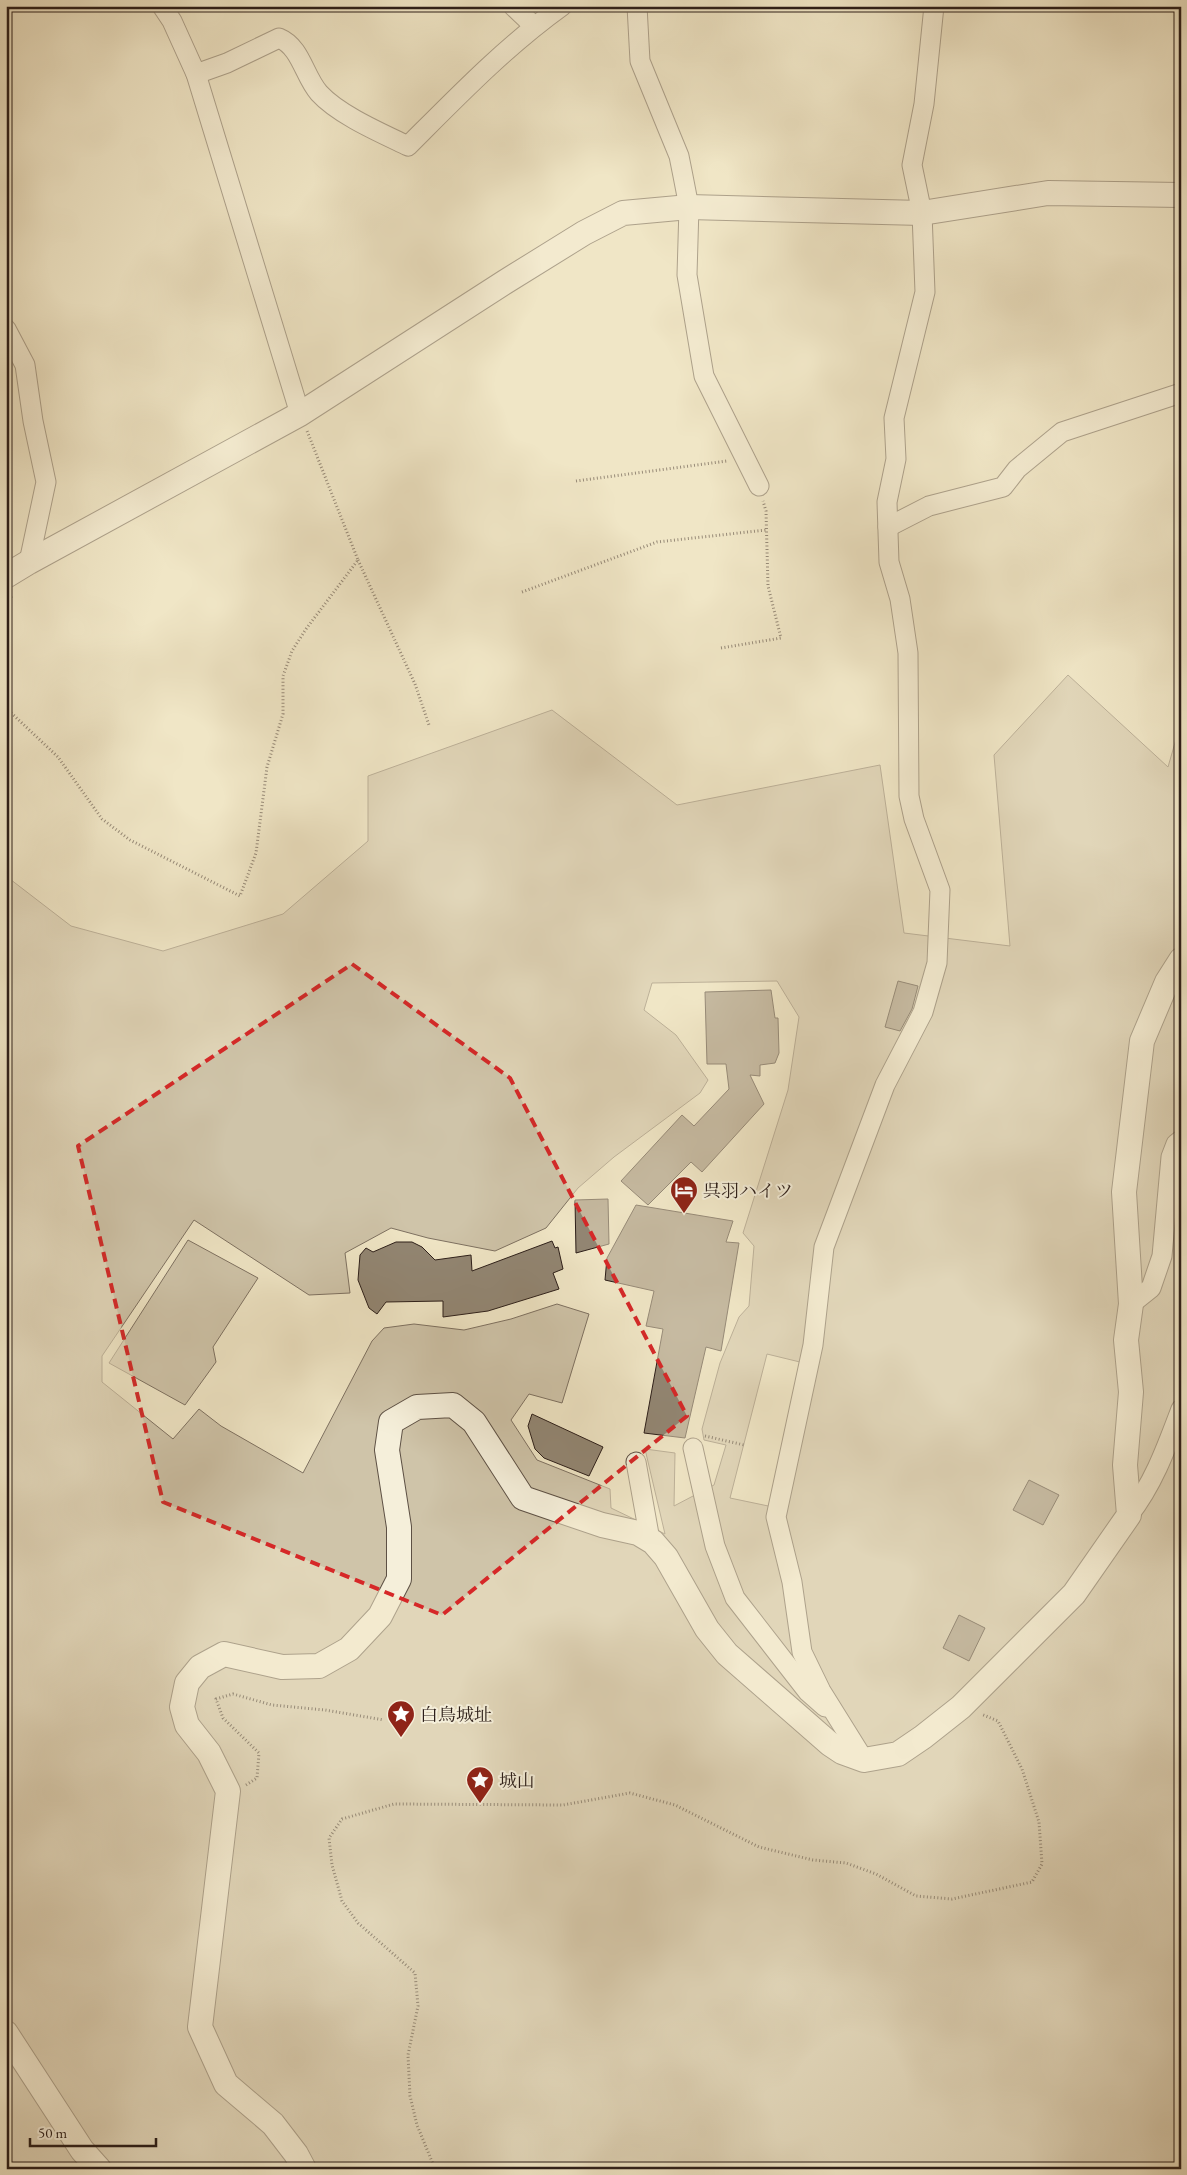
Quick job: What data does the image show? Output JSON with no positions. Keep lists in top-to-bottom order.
{
  "places": {
    "hotel": ["呉羽ハイツ"],
    "place": ["白鳥城址", "城山"]
  },
  "scale_bar": "50 m"
}
